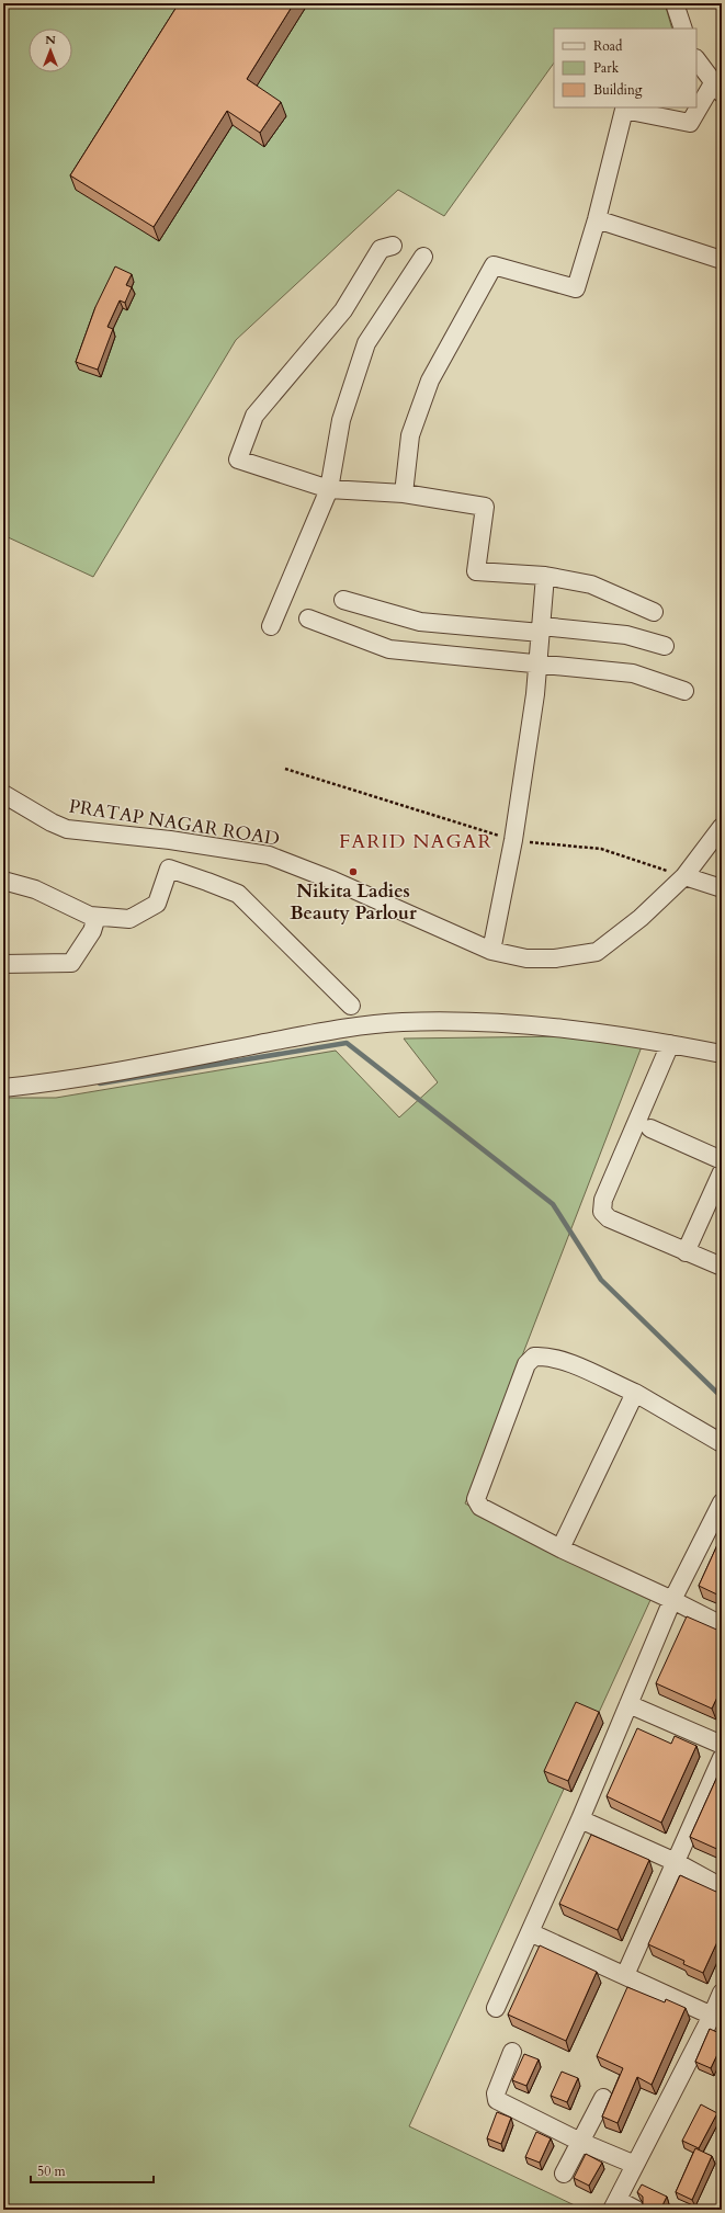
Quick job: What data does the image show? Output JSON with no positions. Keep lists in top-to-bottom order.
{
  "streets": {
    "street": ["PRATAP NAGAR ROAD"]
  },
  "districts": ["FARID NAGAR"],
  "places": ["Nikita Ladies Beauty Parlour"],
  "legend": ["Road", "Park", "Building"],
  "scale_bar": "50 m",
  "north": "top"
}
